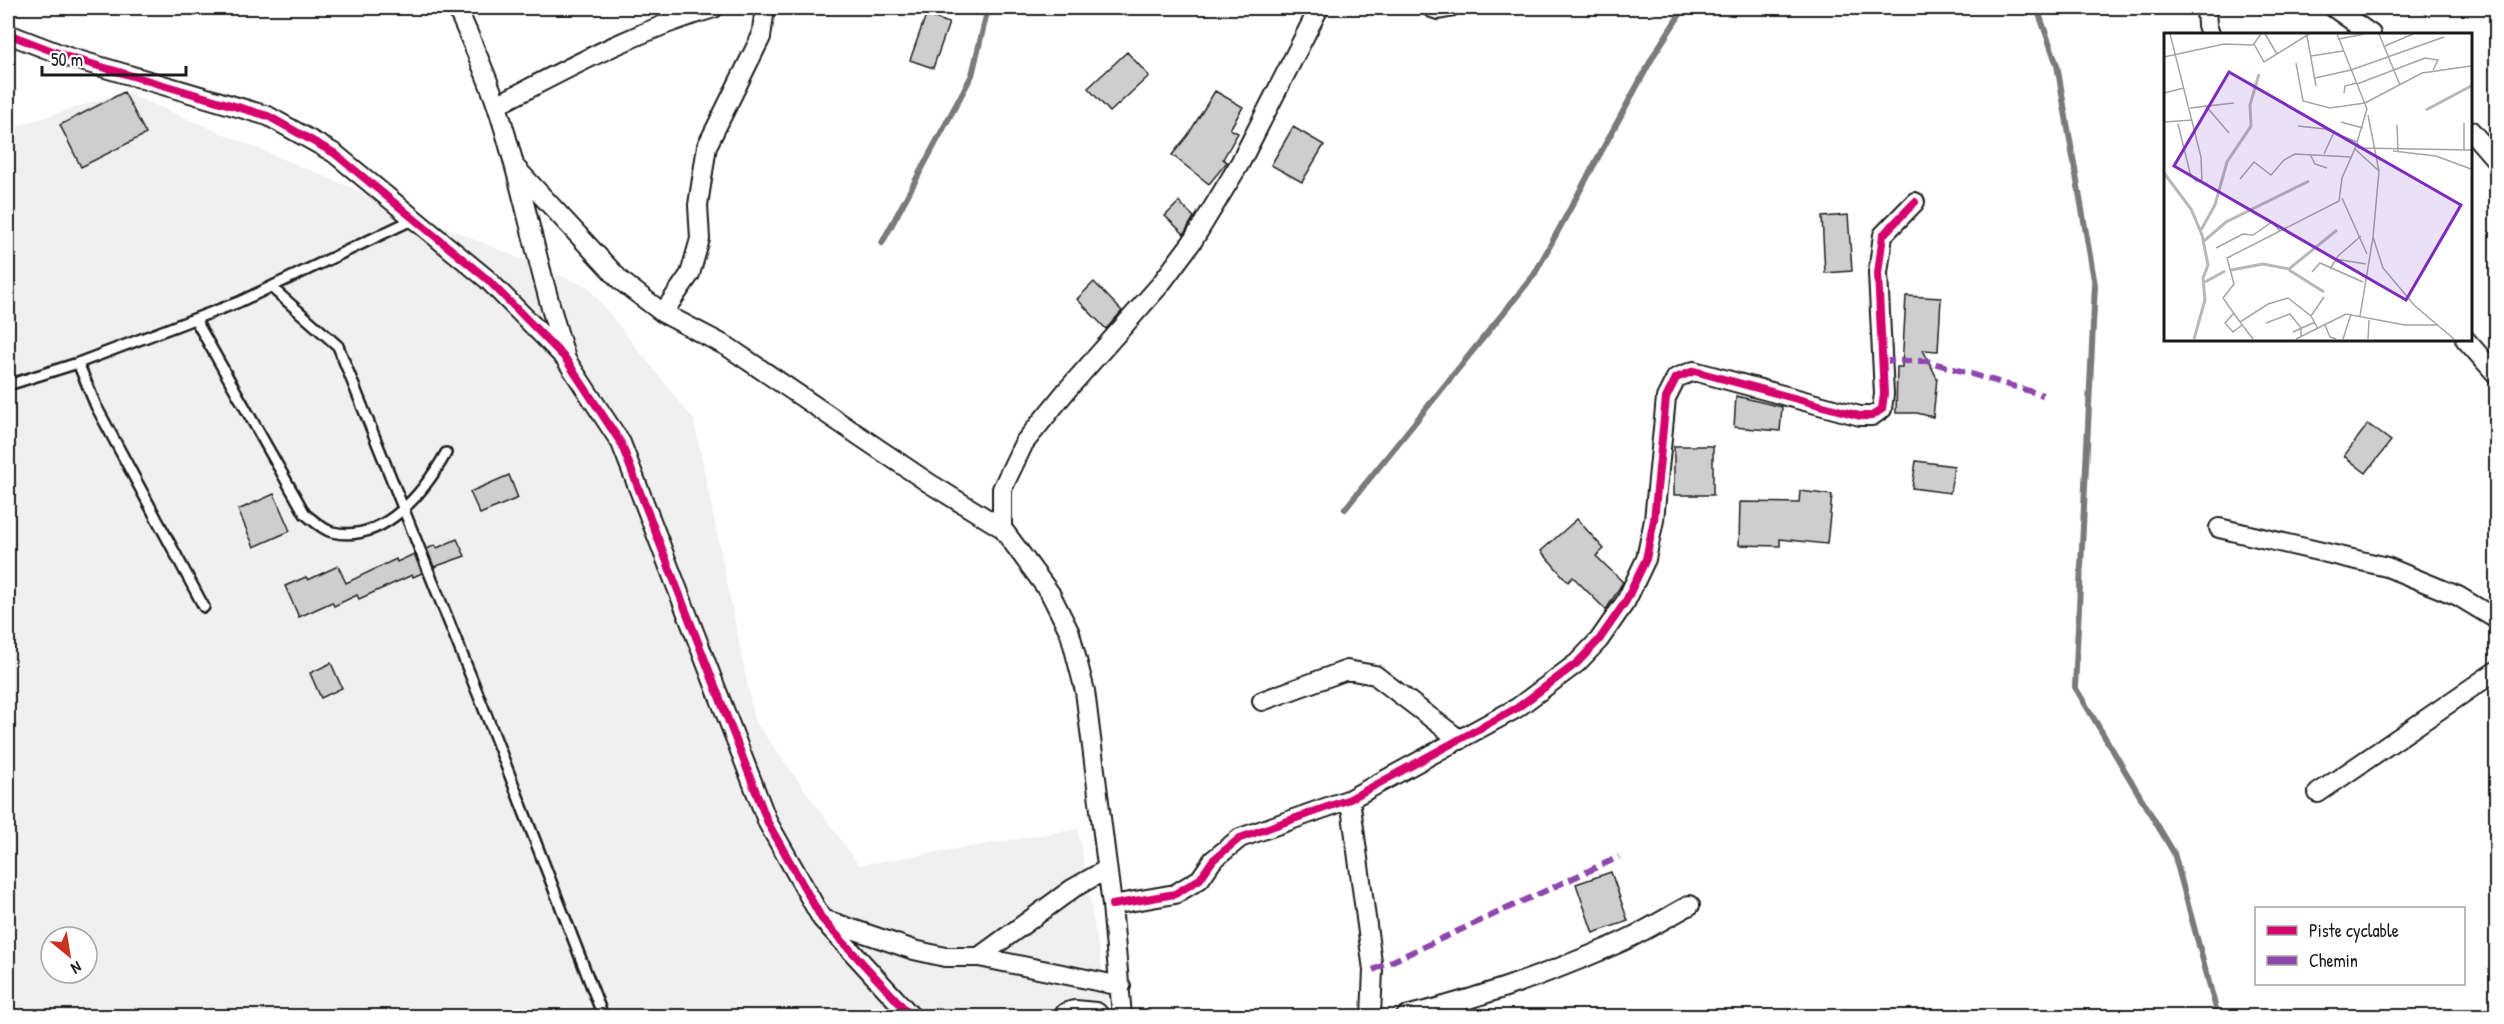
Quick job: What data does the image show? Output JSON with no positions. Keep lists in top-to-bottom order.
{
  "legend": ["Piste cyclable", "Chemin"],
  "scale_bar": "50 m",
  "north": "bottom right"
}
